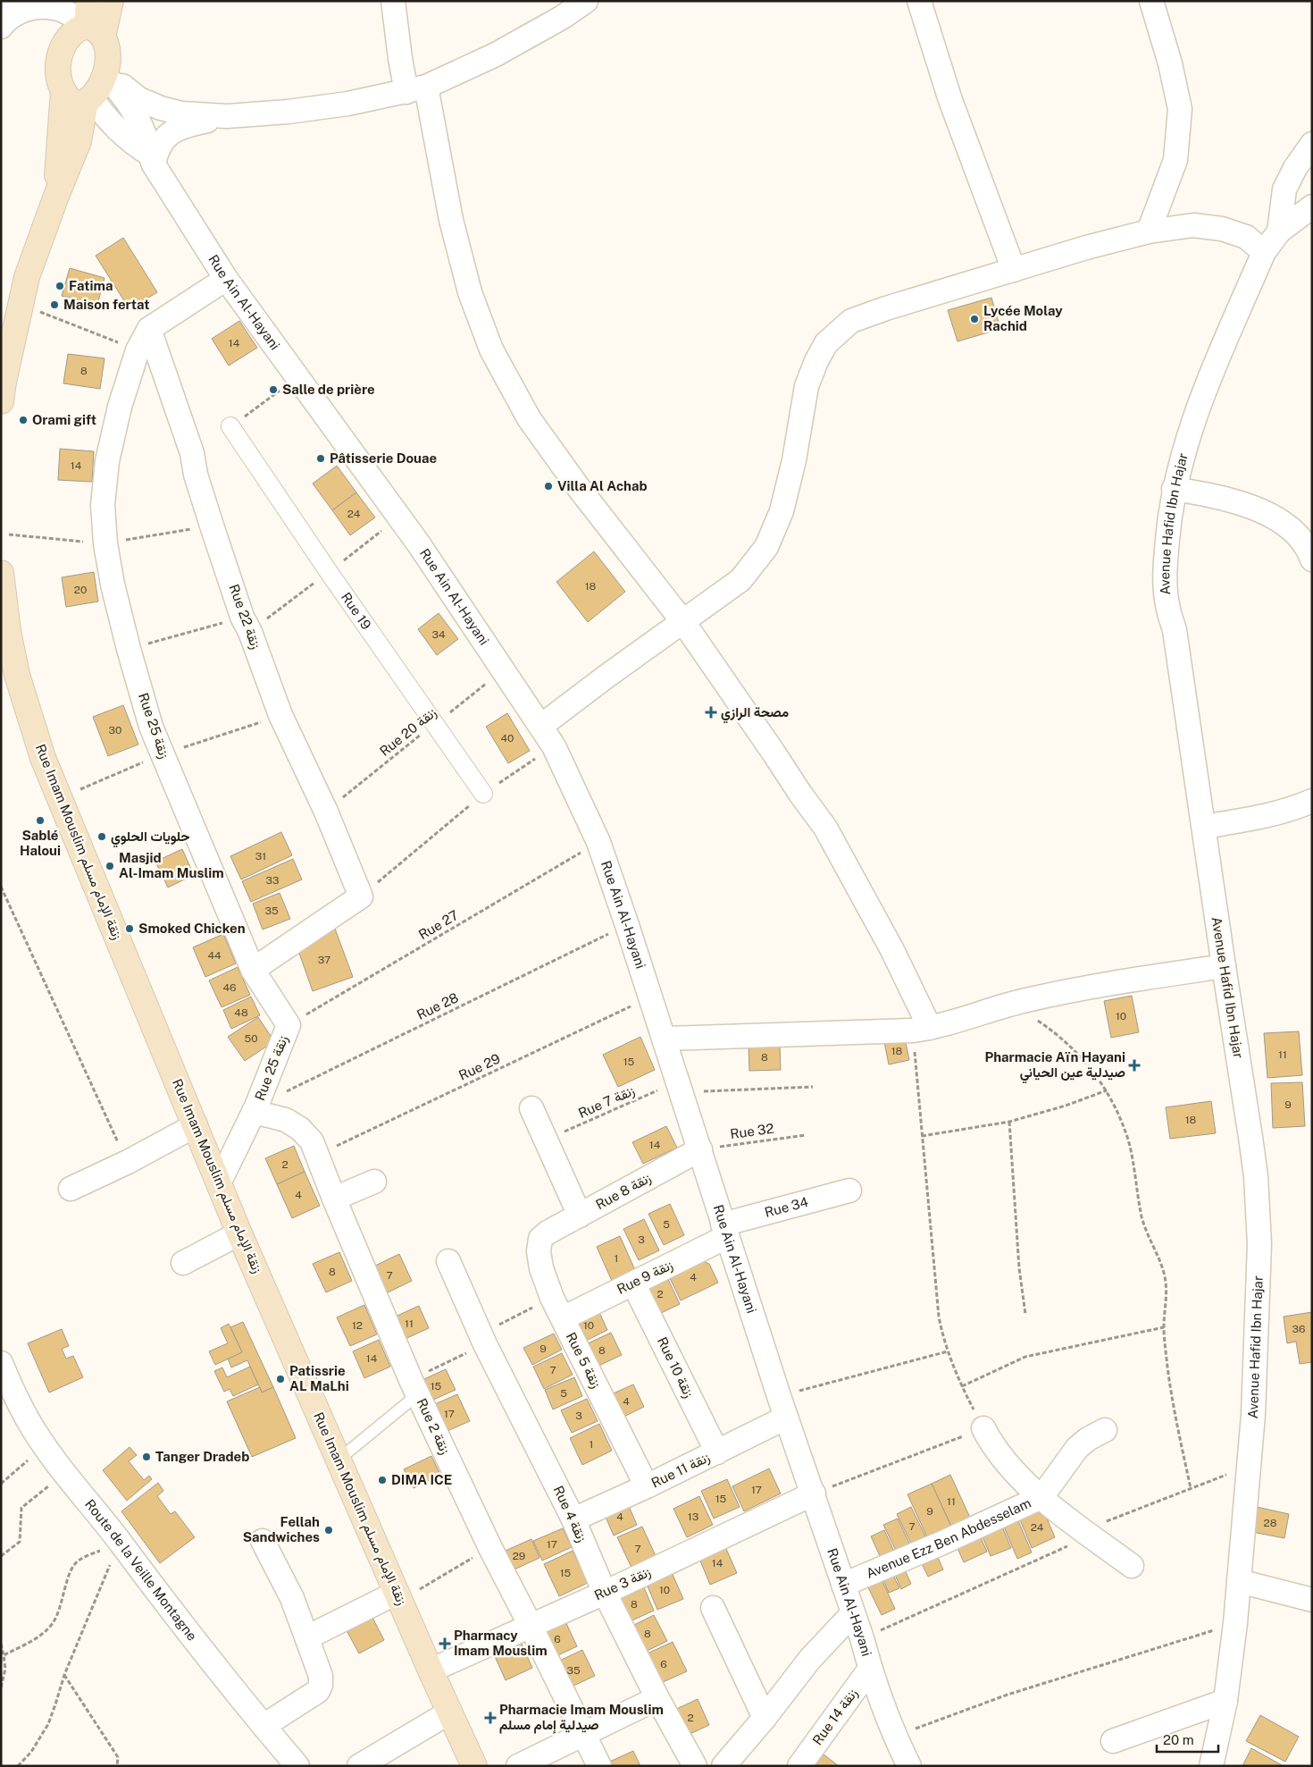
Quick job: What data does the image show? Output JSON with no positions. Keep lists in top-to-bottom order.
{
  "streets": {
    "main road": ["Rue Imam Mouslim زنقة الإمام مسلم"],
    "street": [
      "Rue Ain Al-Hayani",
      "Avenue Hafid Ibn Hajar",
      "Rue 19",
      "Rue 22 زنقة",
      "Rue 25 زنقة",
      "Rue 8 زنقة",
      "Rue 34",
      "Rue 9 زنقة",
      "Rue 5 زنقة",
      "Rue 10 زنقة",
      "Rue 2 زنقة",
      "Rue 11 زنقة",
      "Rue 4 زنقة",
      "Avenue Ezz Ben Abdesselam",
      "Route de la Veille Montagne",
      "Rue 3 زنقة",
      "Rue 14 زنقة"
    ],
    "path": [
      "Rue 20 زنقة",
      "Rue 27",
      "Rue 28",
      "Rue 29",
      "Rue 7 زنقة",
      "Rue 32"
    ]
  },
  "crossings": [
    ["Rue Ain Al-Hayani", "Rue 25 زنقة"],
    ["Rue Ain Al-Hayani", "Rue 20 زنقة"],
    ["Rue Ain Al-Hayani", "Rue 27"],
    ["Rue Ain Al-Hayani", "Rue 28"],
    ["Rue Ain Al-Hayani", "Rue 29"],
    ["Rue Ain Al-Hayani", "Rue 7 زنقة"],
    ["Rue Ain Al-Hayani", "Rue 32"],
    ["Rue Ain Al-Hayani", "Rue 8 زنقة"],
    ["Rue Ain Al-Hayani", "Rue 34"],
    ["Rue Ain Al-Hayani", "Rue 9 زنقة"],
    ["Rue Ain Al-Hayani", "Rue 11 زنقة"],
    ["Rue Ain Al-Hayani", "Avenue Ezz Ben Abdesselam"],
    ["Rue Ain Al-Hayani", "Rue 3 زنقة"],
    ["Rue Ain Al-Hayani", "Rue 14 زنقة"],
    ["Rue 19", "Rue 20 زنقة"],
    ["Rue 22 زنقة", "Rue 25 زنقة"],
    ["Rue 22 زنقة", "Rue 20 زنقة"],
    ["Rue 25 زنقة", "Rue Imam Mouslim زنقة الإمام مسلم"],
    ["Rue 25 زنقة", "Rue 27"],
    ["Rue 25 زنقة", "Rue 28"],
    ["Rue 25 زنقة", "Rue 2 زنقة"],
    ["Rue Imam Mouslim زنقة الإمام مسلم", "Rue 3 زنقة"],
    ["Rue 28", "Rue 2 زنقة"],
    ["Rue 29", "Rue 2 زنقة"],
    ["Rue 32", "Rue 8 زنقة"],
    ["Rue 8 زنقة", "Rue 5 زنقة"],
    ["Rue 34", "Rue 9 زنقة"],
    ["Rue 9 زنقة", "Rue 5 زنقة"],
    ["Rue 9 زنقة", "Rue 10 زنقة"],
    ["Rue 5 زنقة", "Rue 11 زنقة"],
    ["Rue 10 زنقة", "Rue 11 زنقة"],
    ["Rue 2 زنقة", "Rue 3 زنقة"],
    ["Rue 11 زنقة", "Rue 4 زنقة"],
    ["Rue 4 زنقة", "Rue 3 زنقة"]
  ],
  "places": {
    "other": [
      "Fatima",
      "Maison fertat",
      "Lycée Molay Rachid",
      "Salle de prière",
      "Orami gift",
      "Pâtisserie Douae",
      "Villa Al Achab",
      "Sablé Haloui",
      "حلويات الحلوي",
      "Masjid Al-Imam Muslim",
      "Smoked Chicken",
      "Patissrie AL MaLhi",
      "Tanger Dradeb",
      "DIMA ICE",
      "Fellah Sandwiches"
    ],
    "health": [
      "مصحة الرازي",
      "Pharmacie Aïn Hayani صيدلية عين الحياني",
      "Pharmacy Imam Mouslim",
      "Pharmacie Imam Mouslim صيدلية إمام مسلم"
    ]
  },
  "house_numbers": [
    "14",
    "8",
    "14",
    "24",
    "18",
    "20",
    "34",
    "30",
    "40",
    "31",
    "33",
    "35",
    "44",
    "37",
    "46",
    "48",
    "10",
    "50",
    "18",
    "11",
    "8",
    "15",
    "9",
    "18",
    "14",
    "2",
    "4",
    "5",
    "3",
    "1",
    "8",
    "7",
    "4",
    "2",
    "11",
    "12",
    "10",
    "36",
    "9",
    "8",
    "14",
    "7",
    "15",
    "5",
    "4",
    "17",
    "3",
    "1",
    "17",
    "15",
    "11",
    "9",
    "4",
    "13",
    "28",
    "7",
    "24",
    "17",
    "7",
    "29",
    "14",
    "15",
    "10",
    "8",
    "8",
    "6",
    "6",
    "35",
    "2"
  ],
  "scale_bar": "20 m"
}
